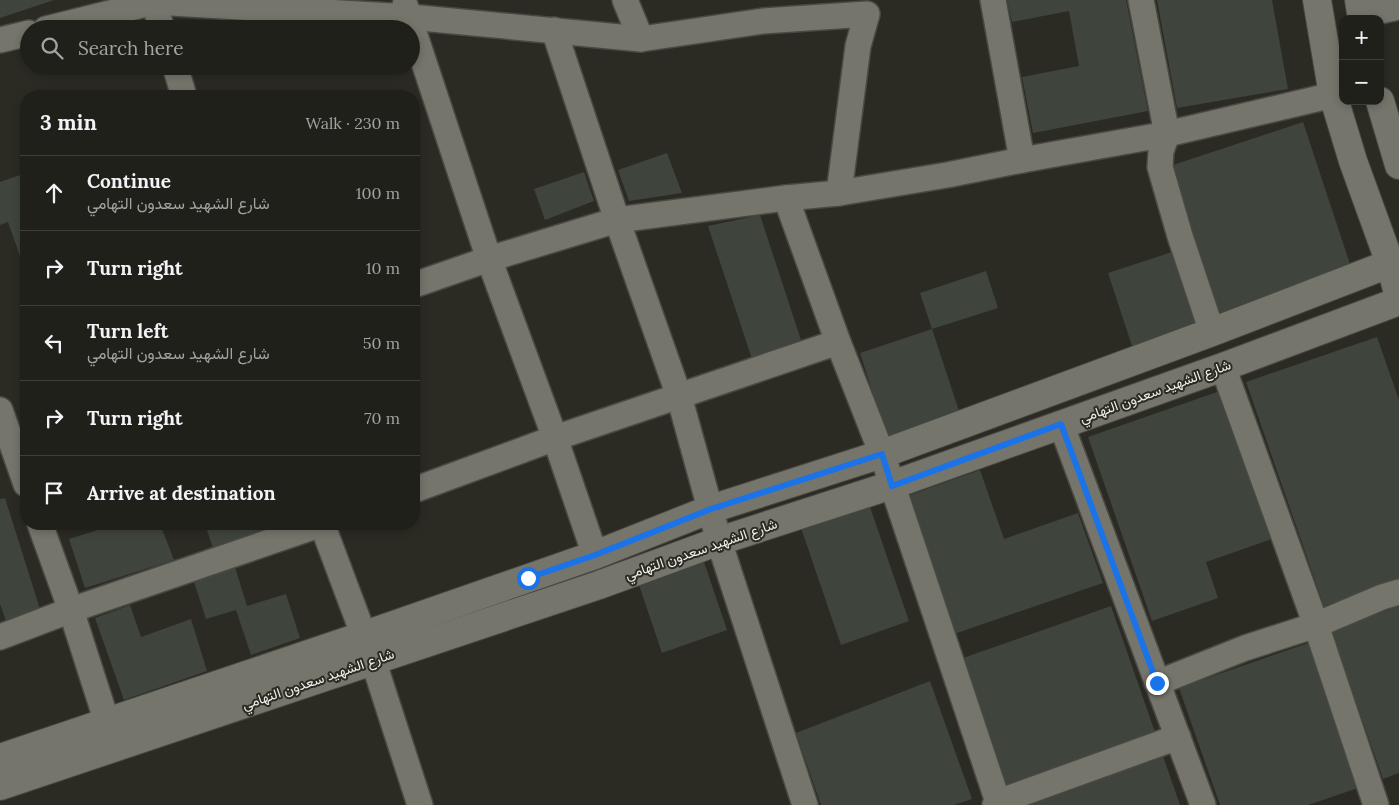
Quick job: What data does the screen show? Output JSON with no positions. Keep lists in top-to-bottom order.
{
  "streets": {
    "street": ["شارع الشهيد سعدون التهامي"]
  },
  "page": {
    "map_buttons": ["+", "−"],
    "search": "Search here",
    "heading": ["3 min", "Walk · 230 m"],
    "list": [
      ["Continue", "شارع الشهيد سعدون التهامي", "100 m"],
      ["Turn right", "10 m"],
      ["Turn left", "شارع الشهيد سعدون التهامي", "50 m"],
      ["Turn right", "70 m"],
      "Arrive at destination"
    ]
  }
}
